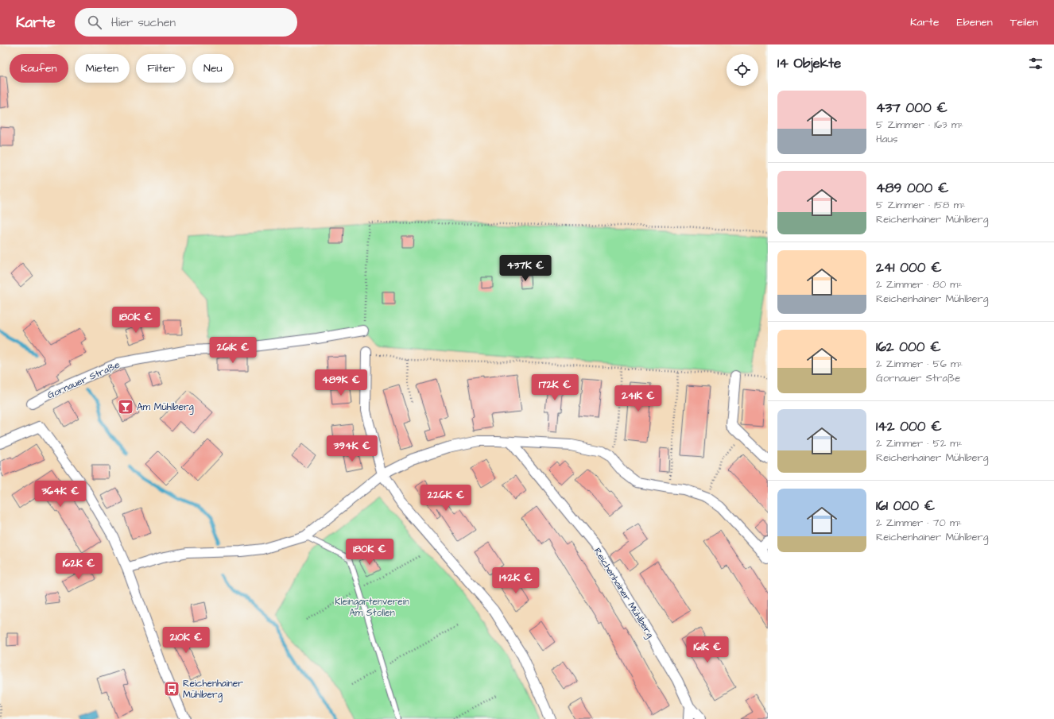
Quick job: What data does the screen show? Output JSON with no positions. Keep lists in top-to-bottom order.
{
  "streets": {
    "street": ["Gornauer Straße", "Reichenhainer Mühlberg"]
  },
  "parks": ["Kleingartenverein Am Stollen"],
  "places": {
    "bar": ["Am Mühlberg"],
    "bus stop": ["Reichenhainer Mühlberg"]
  },
  "page": {
    "header": "Karte",
    "search": "Hier suchen",
    "nav": ["Karte", "Ebenen", "Teilen"],
    "heading": "14 Objekte",
    "chip": [
      "Kaufen",
      "Mieten",
      "Filter",
      "Neu"
    ],
    "list": [
      {
        "name": "437 000 €",
        "note": "5 Zimmer · 163 m² · Haus"
      },
      {
        "name": "489 000 €",
        "note": "5 Zimmer · 158 m² · Reichenhainer Mühlberg"
      },
      {
        "name": "241 000 €",
        "note": "2 Zimmer · 80 m² · Reichenhainer Mühlberg"
      },
      {
        "name": "162 000 €",
        "note": "2 Zimmer · 56 m² · Gornauer Straße"
      },
      {
        "name": "142 000 €",
        "note": "2 Zimmer · 52 m² · Reichenhainer Mühlberg"
      },
      {
        "name": "161 000 €",
        "note": "2 Zimmer · 70 m² · Reichenhainer Mühlberg"
      }
    ],
    "price": [
      "437K €",
      "180K €",
      "261K €",
      "489K €",
      "172K €",
      "241K €",
      "394K €",
      "364K €",
      "226K €",
      "180K €",
      "162K €",
      "142K €",
      "210K €",
      "161K €"
    ]
  }
}
